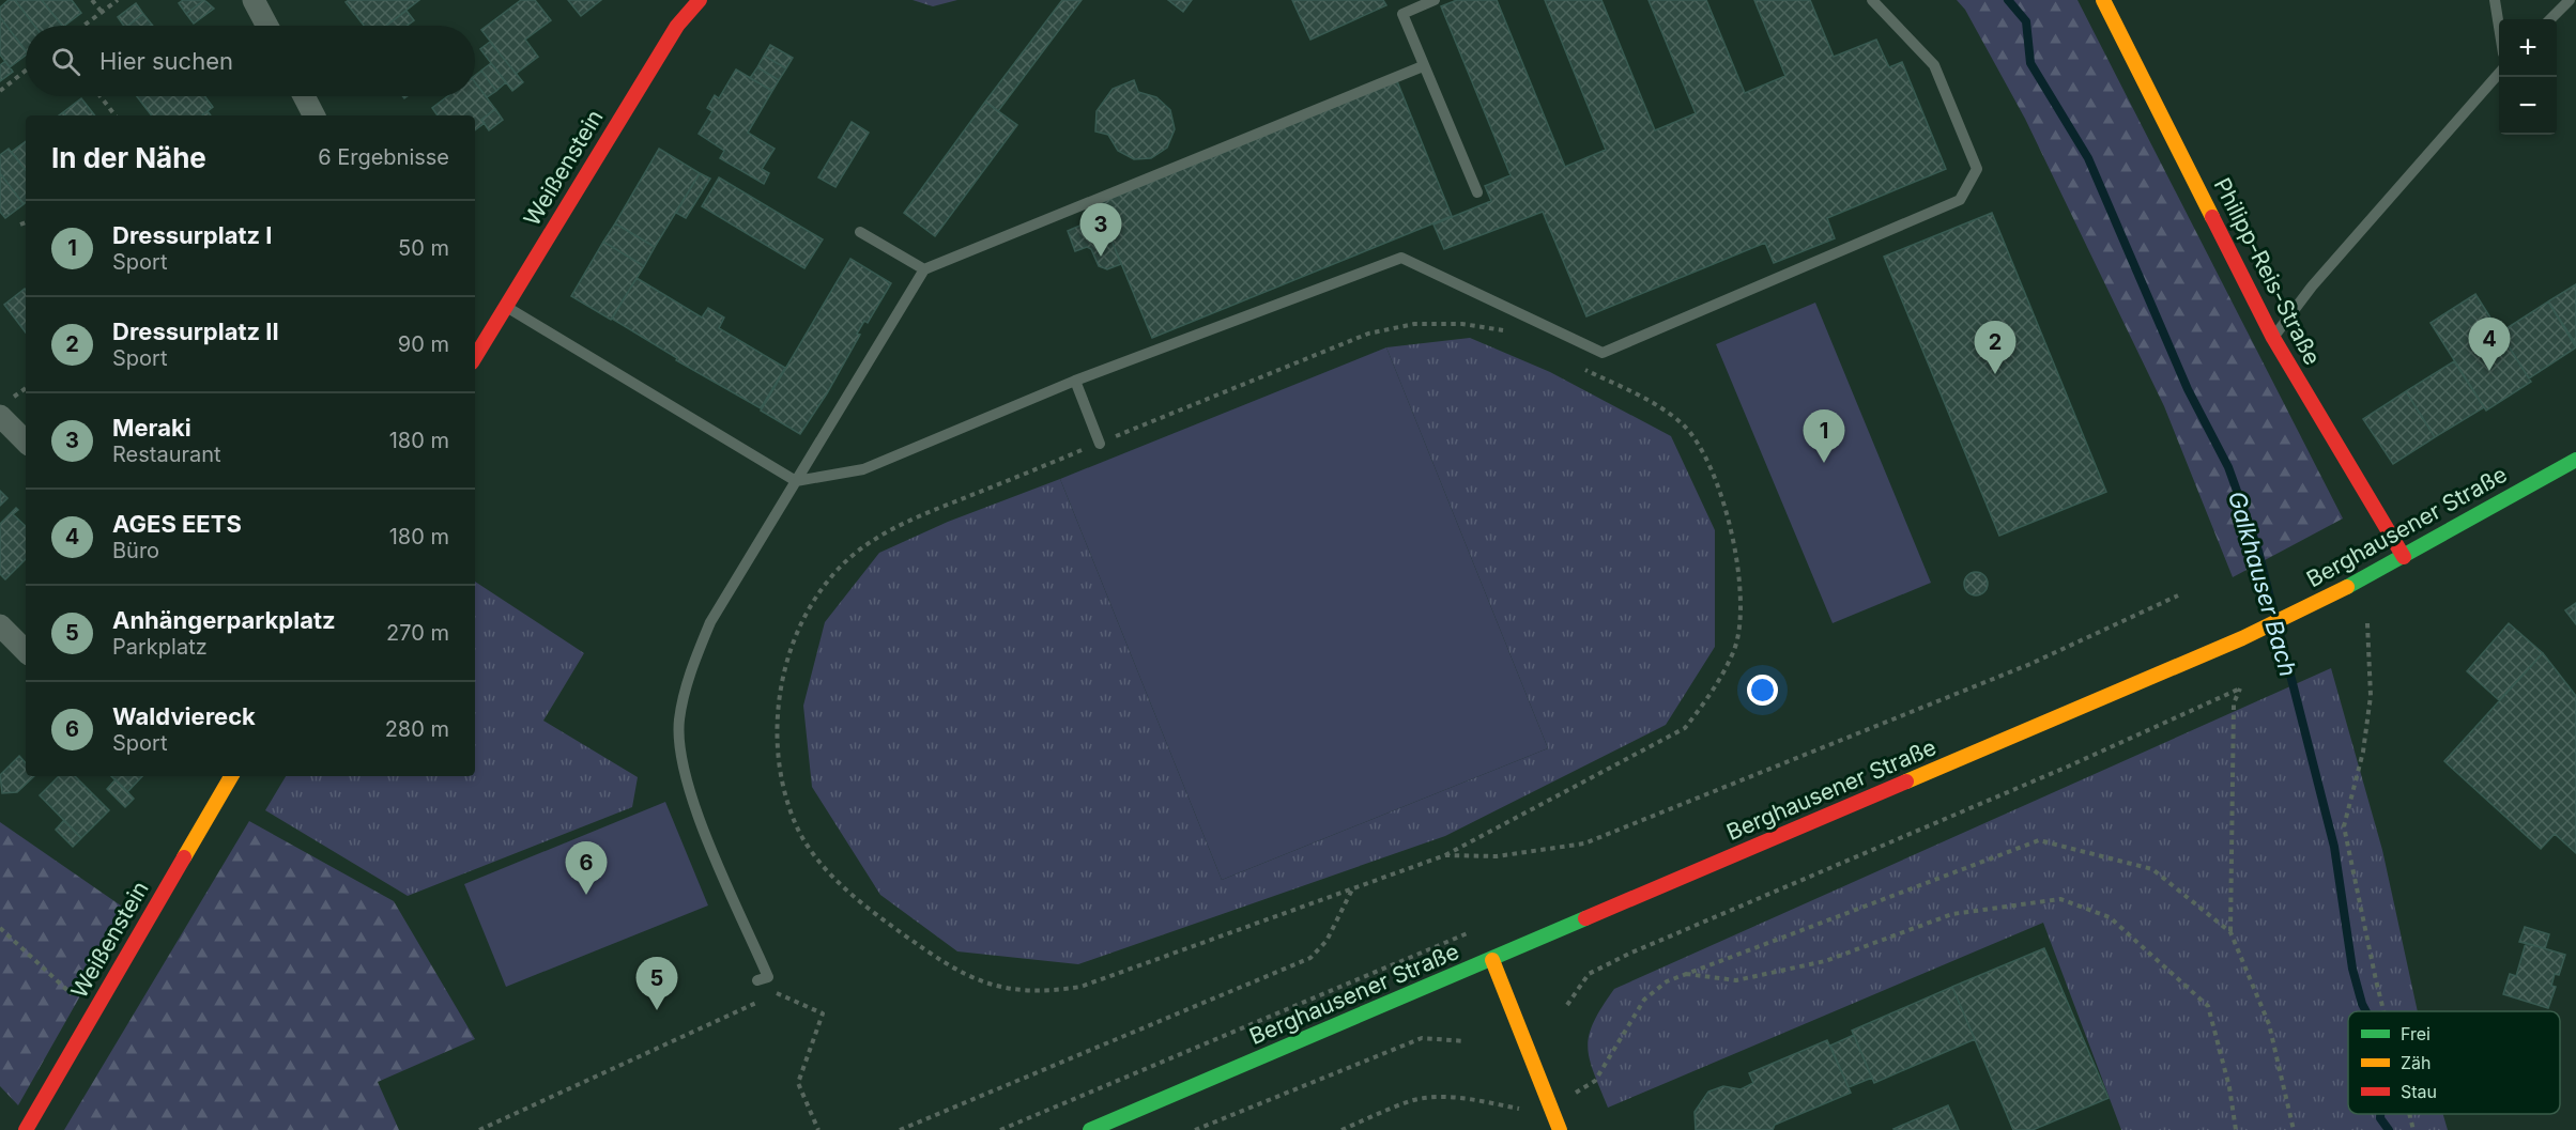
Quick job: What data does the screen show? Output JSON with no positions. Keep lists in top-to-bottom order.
{
  "streets": {
    "street": ["Weißenstein", "Philipp-Reis-Straße", "Berghausener Straße"]
  },
  "crossings": [
    ["Philipp-Reis-Straße", "Berghausener Straße"]
  ],
  "water": ["Galkhauser Bach"],
  "legend": ["Frei", "Zäh", "Stau"],
  "page": {
    "map_buttons": ["+", "−"],
    "search": "Hier suchen",
    "heading": ["In der Nähe", "6 Ergebnisse"],
    "list": [
      {
        "mark": "1",
        "name": "Dressurplatz I",
        "note": "Sport",
        "value": "50 m"
      },
      {
        "mark": "2",
        "name": "Dressurplatz II",
        "note": "Sport",
        "value": "90 m"
      },
      {
        "mark": "3",
        "name": "Meraki",
        "note": "Restaurant",
        "value": "180 m"
      },
      {
        "mark": "4",
        "name": "AGES EETS",
        "note": "Büro",
        "value": "180 m"
      },
      {
        "mark": "5",
        "name": "Anhängerparkplatz",
        "note": "Parkplatz",
        "value": "270 m"
      },
      {
        "mark": "6",
        "name": "Waldviereck",
        "note": "Sport",
        "value": "280 m"
      }
    ],
    "pins": [
      "3",
      "4",
      "2",
      "1",
      "6",
      "5"
    ]
  }
}
